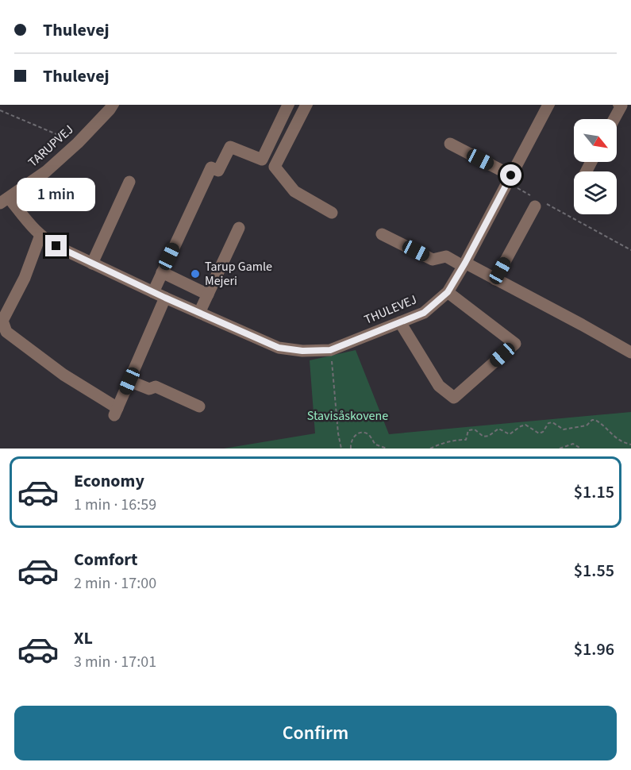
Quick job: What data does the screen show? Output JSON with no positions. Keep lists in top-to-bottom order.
{
  "streets": {
    "street": ["TARUPVEJ", "THULEVEJ"]
  },
  "crossings": [
    ["TARUPVEJ", "THULEVEJ"]
  ],
  "parks": ["Stavisåskovene"],
  "places": ["Tarup Gamle Mejeri"],
  "north": "bottom right",
  "page": {
    "banner": ["Thulevej", "Thulevej"],
    "bubble": "1 min",
    "list": [
      {
        "name": "Economy",
        "note": "1 min · 16:59",
        "value": "$1.15"
      },
      {
        "name": "Comfort",
        "note": "2 min · 17:00",
        "value": "$1.55"
      },
      {
        "name": "XL",
        "note": "3 min · 17:01",
        "value": "$1.96"
      }
    ],
    "buttons": "Confirm"
  }
}
